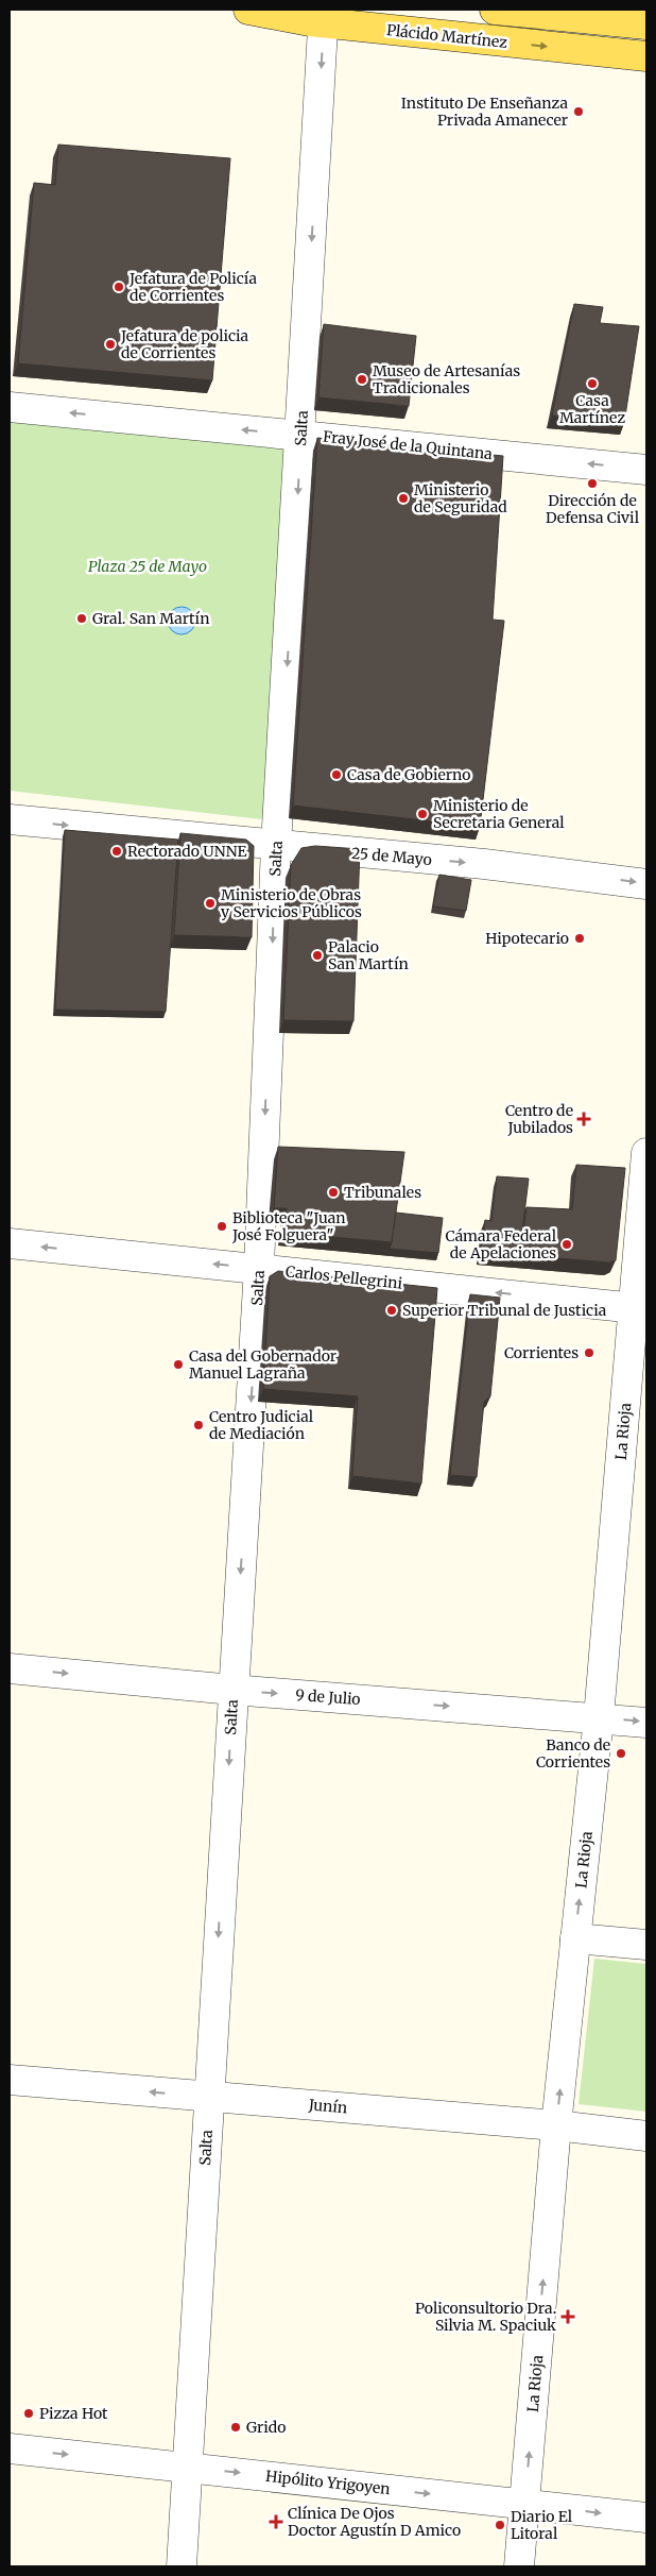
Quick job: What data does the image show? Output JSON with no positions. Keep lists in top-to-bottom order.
{
  "streets": {
    "main road": ["Plácido Martínez"],
    "street": [
      "Salta",
      "Fray José de la Quintana",
      "25 de Mayo",
      "Carlos Pellegrini",
      "La Rioja",
      "9 de Julio",
      "Junín",
      "Hipólito Yrigoyen"
    ]
  },
  "crossings": [
    ["Plácido Martínez", "Salta"],
    ["Salta", "Fray José de la Quintana"],
    ["Salta", "25 de Mayo"],
    ["Salta", "Carlos Pellegrini"],
    ["Salta", "9 de Julio"],
    ["Salta", "Junín"],
    ["Salta", "Hipólito Yrigoyen"],
    ["Carlos Pellegrini", "La Rioja"],
    ["La Rioja", "9 de Julio"],
    ["La Rioja", "Junín"],
    ["La Rioja", "Hipólito Yrigoyen"]
  ],
  "one_way": [
    "Salta",
    "Fray José de la Quintana",
    "25 de Mayo",
    "Carlos Pellegrini",
    "La Rioja",
    "9 de Julio",
    "Hipólito Yrigoyen"
  ],
  "parks": ["Plaza 25 de Mayo"],
  "places": {
    "other": [
      "Instituto De Enseñanza Privada Amanecer",
      "Jefatura de Policía de Corrientes",
      "Jefatura de policia de Corrientes",
      "Museo de Artesanías Tradicionales",
      "Casa Martínez",
      "Dirección de Defensa Civil",
      "Ministerio de Seguridad",
      "Gral. San Martín",
      "Casa de Gobierno",
      "Ministerio de Secretaria General",
      "Rectorado UNNE",
      "Ministerio de Obras y Servicios Públicos",
      "Hipotecario",
      "Palacio San Martín",
      "Tribunales",
      "Biblioteca \"Juan José Folguera\"",
      "Cámara Federal de Apelaciones",
      "Superior Tribunal de Justicia",
      "Corrientes",
      "Casa del Gobernador Manuel Lagraña",
      "Centro Judicial de Mediación",
      "Banco de Corrientes",
      "Pizza Hot",
      "Grido",
      "Diario El Litoral"
    ],
    "health": ["Centro de Jubilados", "Policonsultorio Dra. Silvia M. Spaciuk", "Clínica De Ojos Doctor Agustín D Amico"]
  }
}
